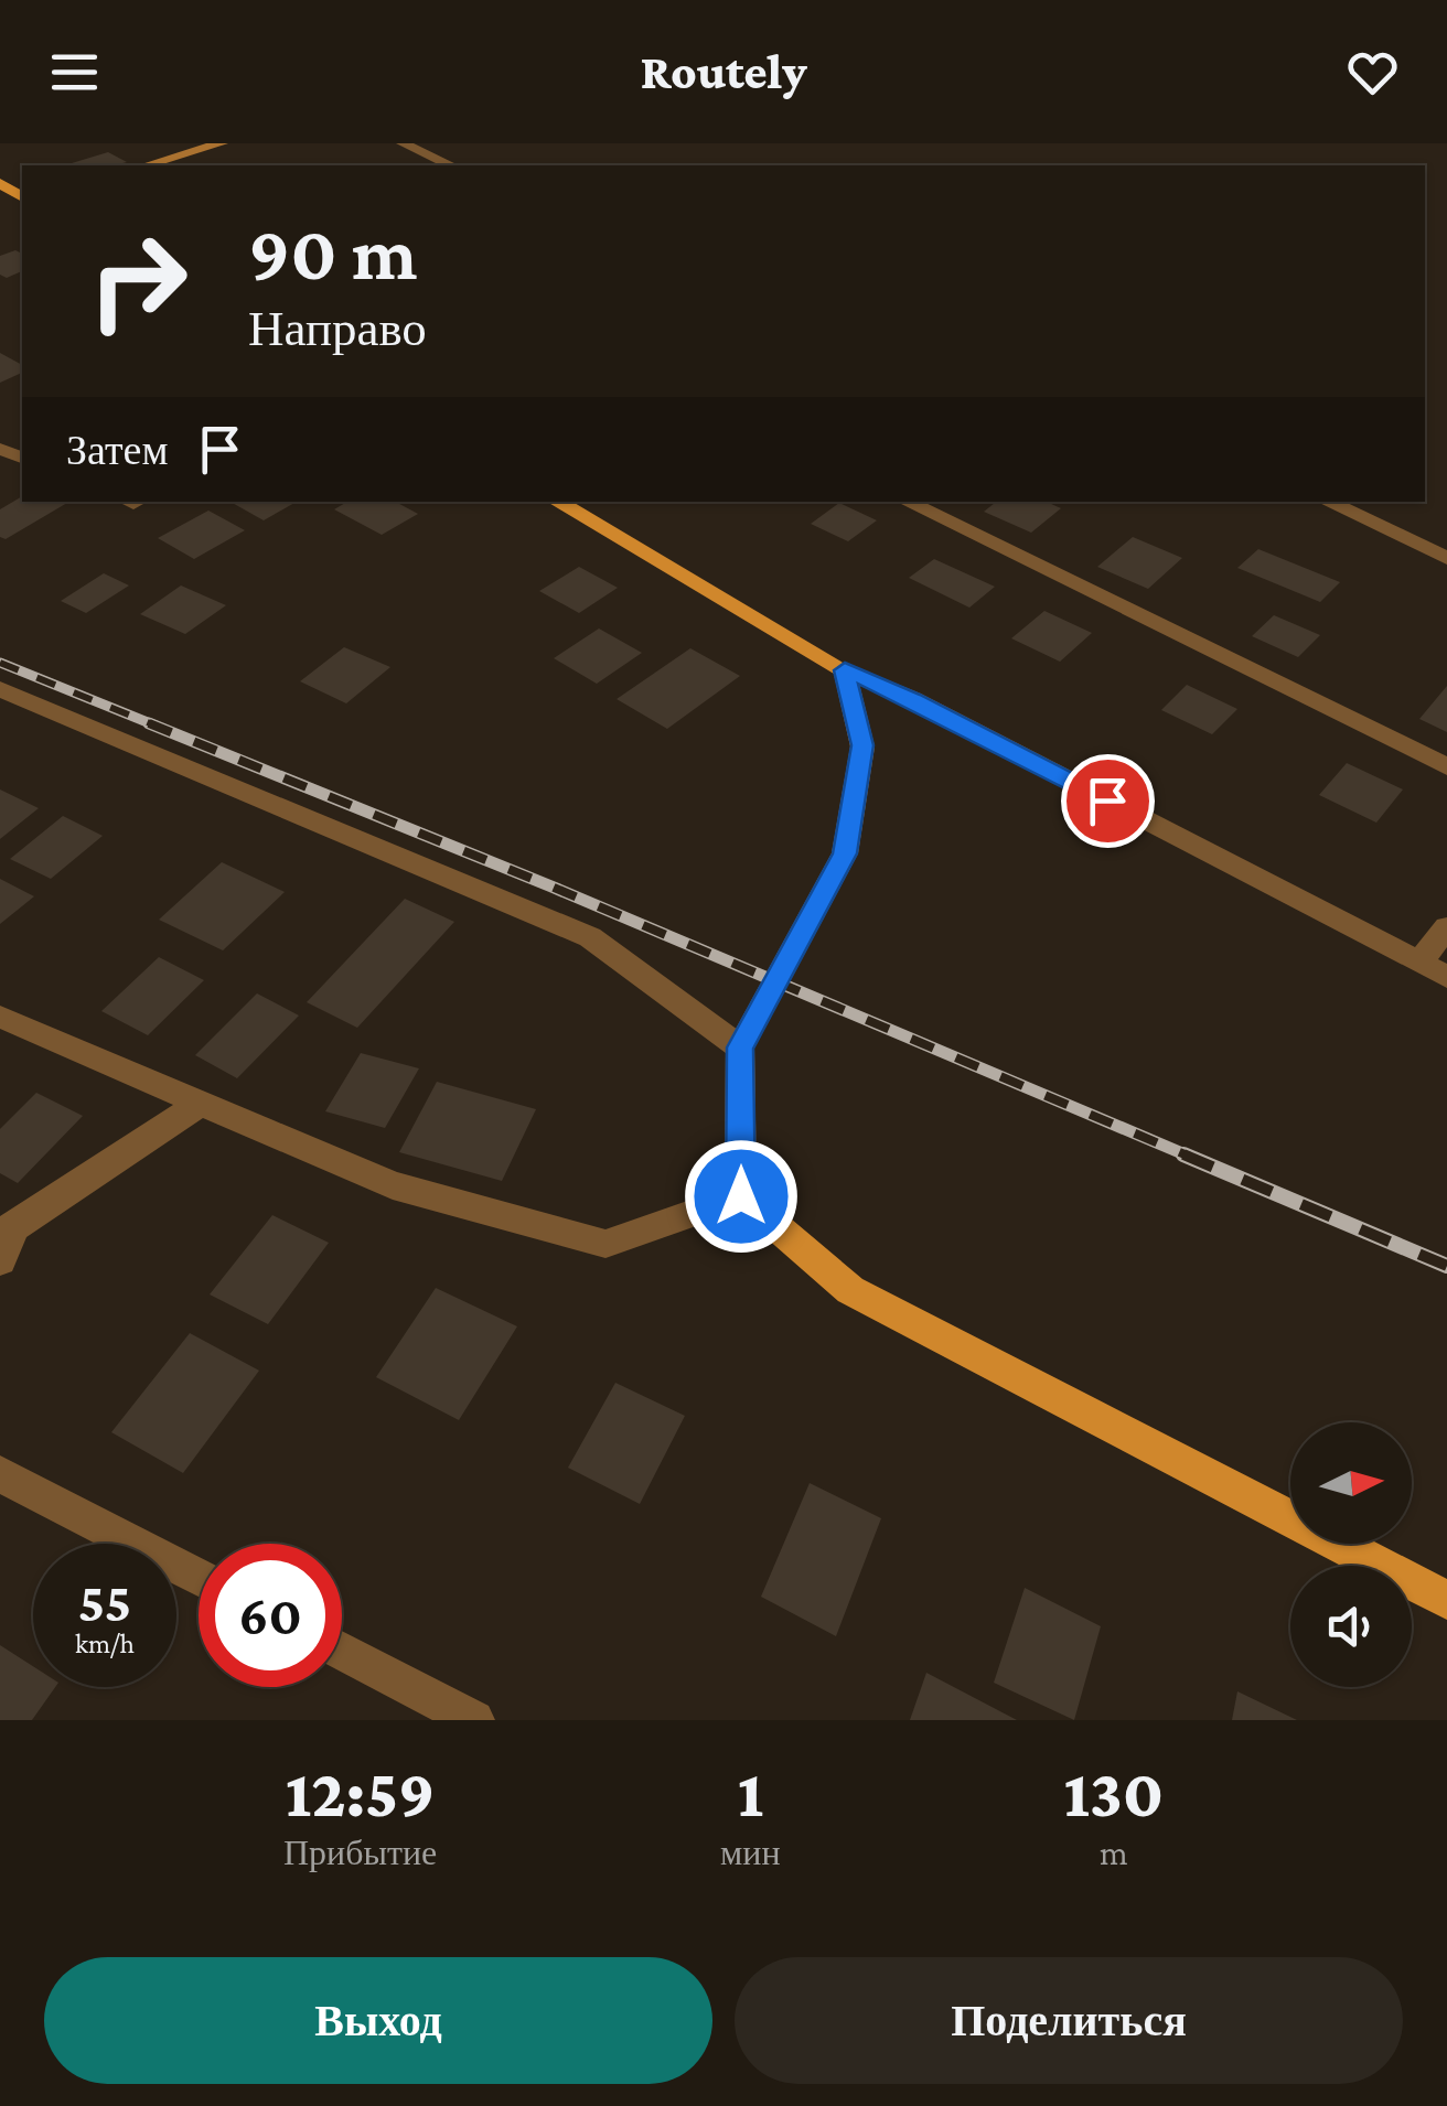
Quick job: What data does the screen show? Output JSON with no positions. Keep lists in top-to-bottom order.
{
  "north": "right",
  "page": {
    "header": "Routely",
    "turn": ["90 m", "Направо"],
    "then": "Затем",
    "speed": "55 km/h",
    "limit": "60",
    "eta": [
      "12:59",
      "Прибытие",
      "1",
      "мин",
      "130",
      "m"
    ],
    "buttons": ["Выход", "Поделиться"]
  }
}
